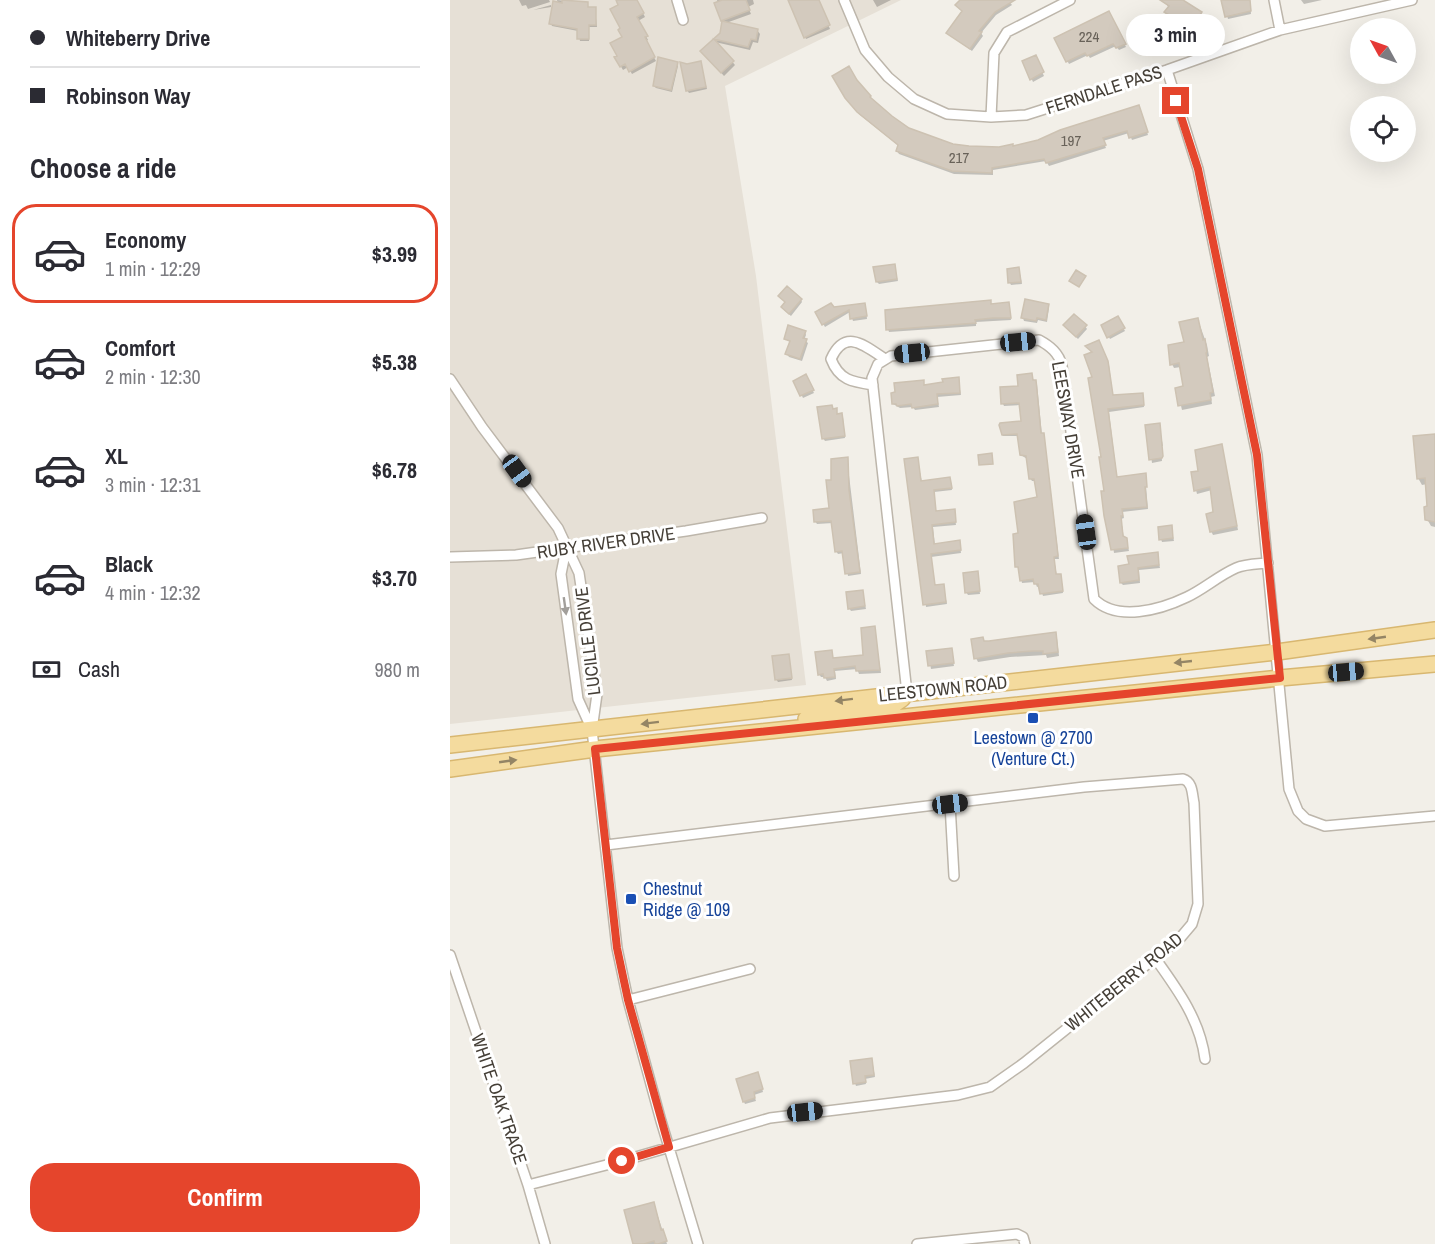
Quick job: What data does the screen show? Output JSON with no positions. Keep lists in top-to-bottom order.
{
  "streets": {
    "main road": ["LEESTOWN ROAD"],
    "street": [
      "FERNDALE PASS",
      "LEESWAY DRIVE",
      "RUBY RIVER DRIVE",
      "LUCILLE DRIVE",
      "WHITEBERRY ROAD",
      "WHITE OAK TRACE"
    ]
  },
  "crossings": [
    ["RUBY RIVER DRIVE", "LUCILLE DRIVE"],
    ["LUCILLE DRIVE", "LEESTOWN ROAD"],
    ["WHITEBERRY ROAD", "WHITE OAK TRACE"]
  ],
  "places": {
    "transit": ["Leestown @ 2700 (Venture Ct.)", "Chestnut Ridge @ 109"]
  },
  "house_numbers": ["224", "197", "217"],
  "north": "top left",
  "page": {
    "banner": ["Whiteberry Drive", "Robinson Way"],
    "bubble": "3 min",
    "heading": "Choose a ride",
    "list": [
      {
        "name": "Economy",
        "note": "1 min · 12:29",
        "value": "$3.99"
      },
      {
        "name": "Comfort",
        "note": "2 min · 12:30",
        "value": "$5.38"
      },
      {
        "name": "XL",
        "note": "3 min · 12:31",
        "value": "$6.78"
      },
      {
        "name": "Black",
        "note": "4 min · 12:32",
        "value": "$3.70"
      }
    ],
    "pay": ["Cash", "980 m"],
    "buttons": "Confirm"
  }
}
